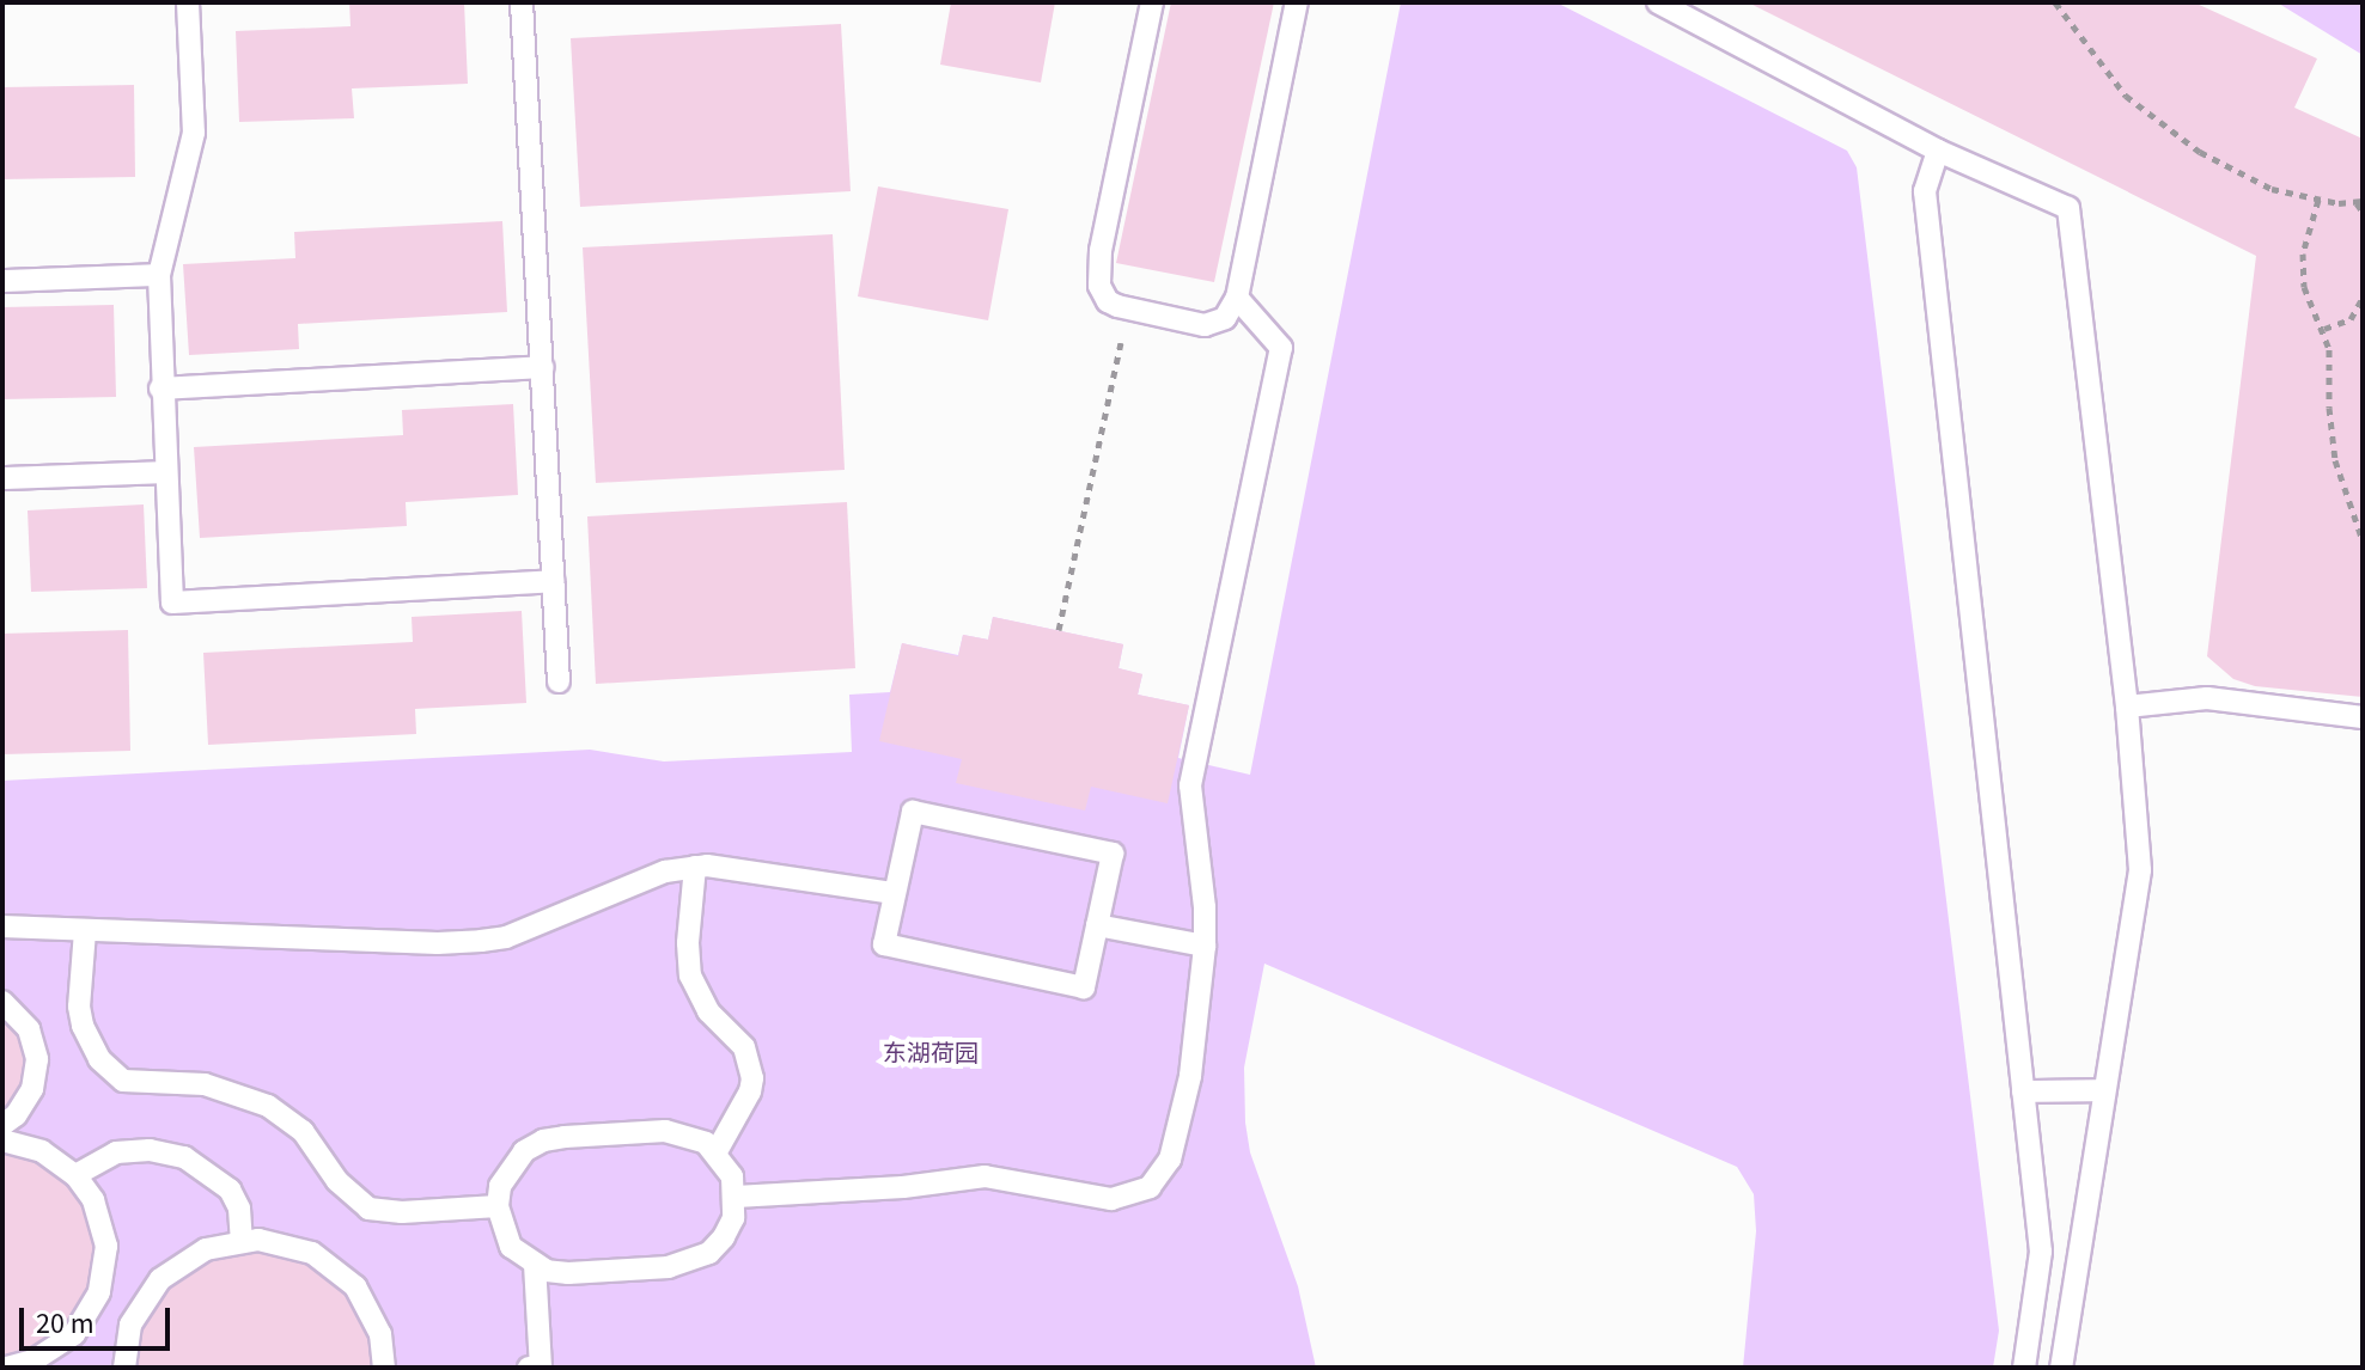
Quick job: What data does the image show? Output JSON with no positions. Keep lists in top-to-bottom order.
{
  "parks": ["东湖荷园"],
  "scale_bar": "20 m"
}
